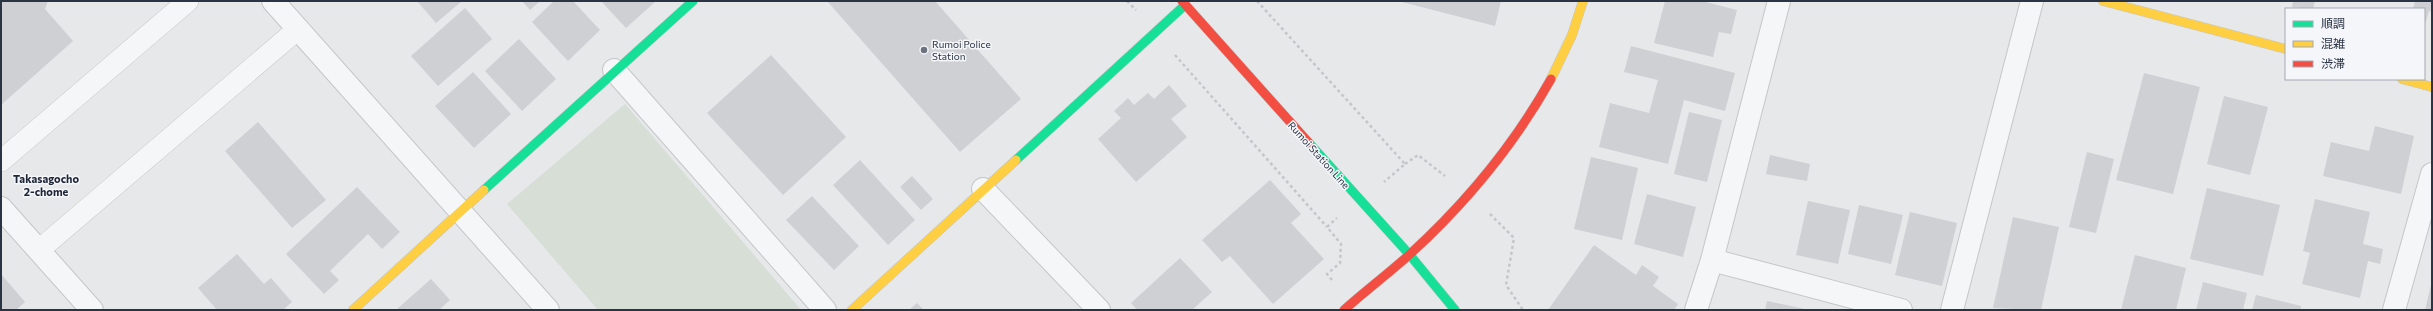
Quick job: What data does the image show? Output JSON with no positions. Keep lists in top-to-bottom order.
{
  "streets": {
    "street": ["Rumoi Station Line"]
  },
  "districts": ["Takasagocho 2-chome"],
  "places": ["Rumoi Police Station"],
  "legend": ["順調", "混雑", "渋滞"]
}
